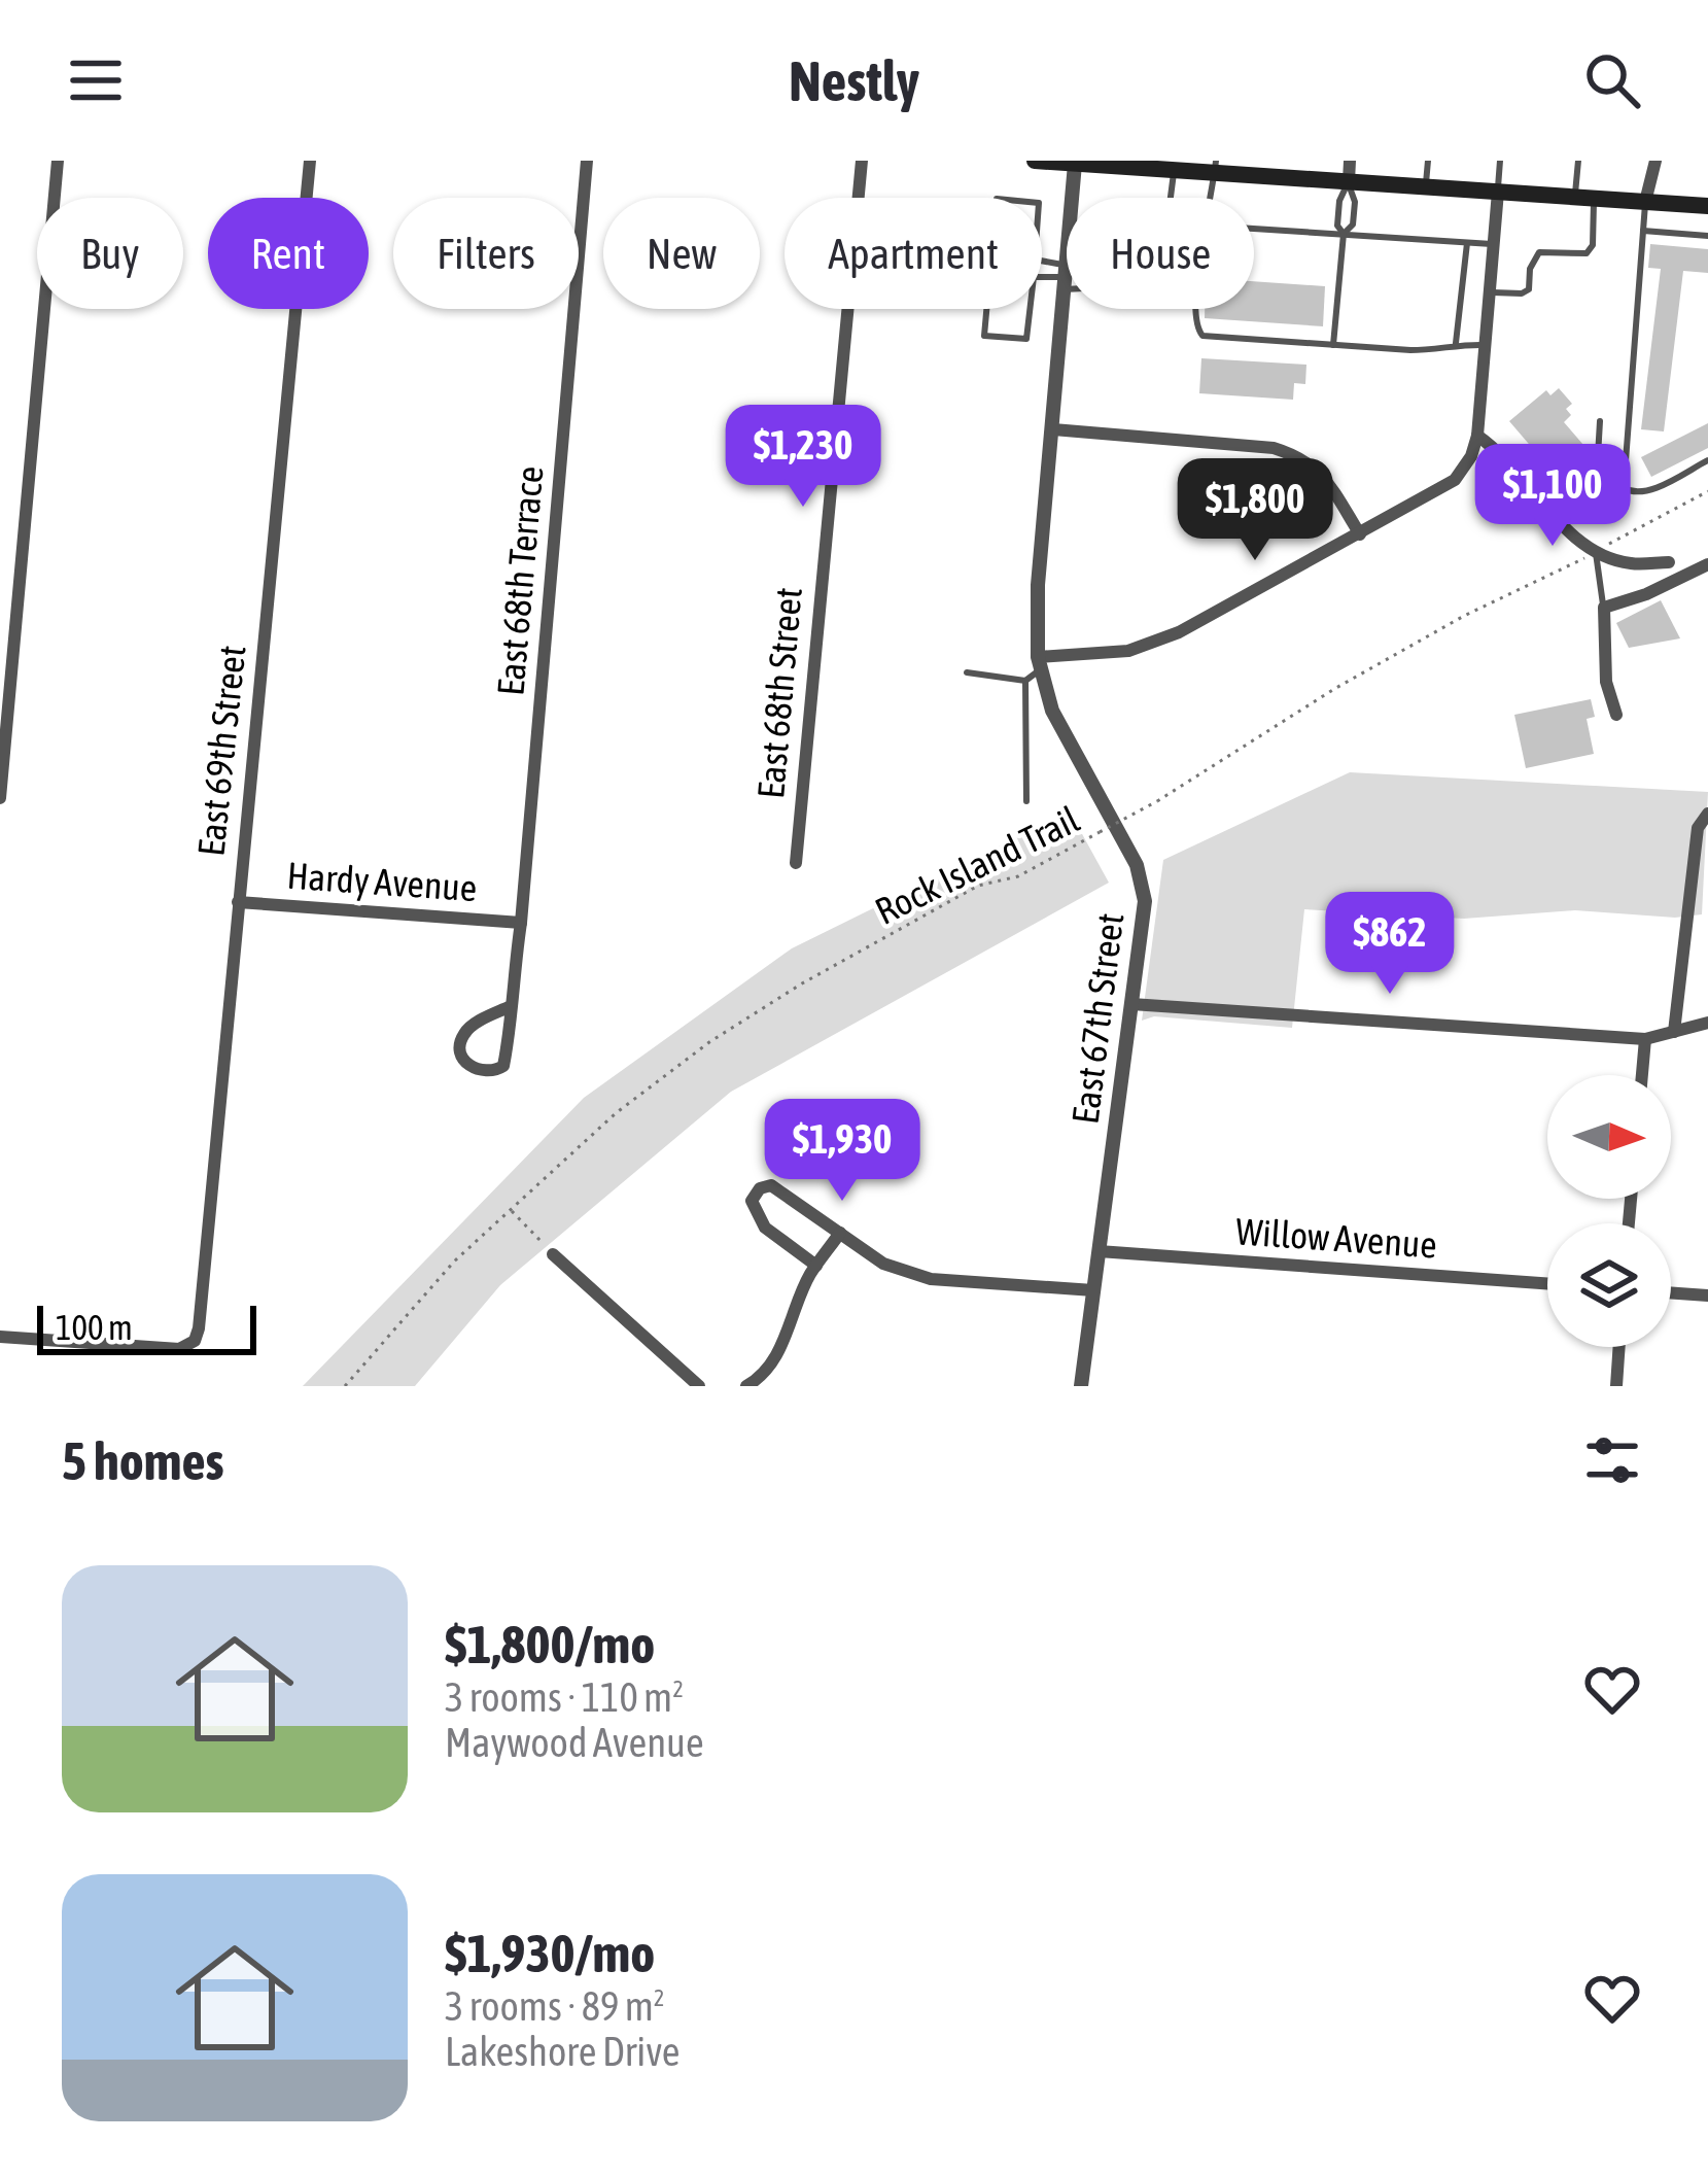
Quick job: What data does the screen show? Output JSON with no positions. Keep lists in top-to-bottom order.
{
  "streets": {
    "street": [
      "East 68th Terrace",
      "East 68th Street",
      "East 69th Street",
      "Hardy Avenue",
      "East 67th Street",
      "Willow Avenue"
    ],
    "path": ["Rock Island Trail"]
  },
  "crossings": [
    ["East 68th Terrace", "Hardy Avenue"],
    ["East 69th Street", "Hardy Avenue"],
    ["East 67th Street", "Willow Avenue"]
  ],
  "scale_bar": "100 m",
  "north": "right",
  "page": {
    "header": "Nestly",
    "chip": [
      "Buy",
      "Rent",
      "Filters",
      "New",
      "Apartment",
      "House"
    ],
    "price": [
      "$1,230",
      "$1,100",
      "$1,800",
      "$862",
      "$1,930"
    ],
    "scale": "100 m",
    "heading": "5 homes",
    "list": [
      {
        "name": "$1,800/mo",
        "note": "3 rooms · 110 m² · Maywood Avenue"
      },
      {
        "name": "$1,930/mo",
        "note": "3 rooms · 89 m² · Lakeshore Drive"
      }
    ]
  }
}
